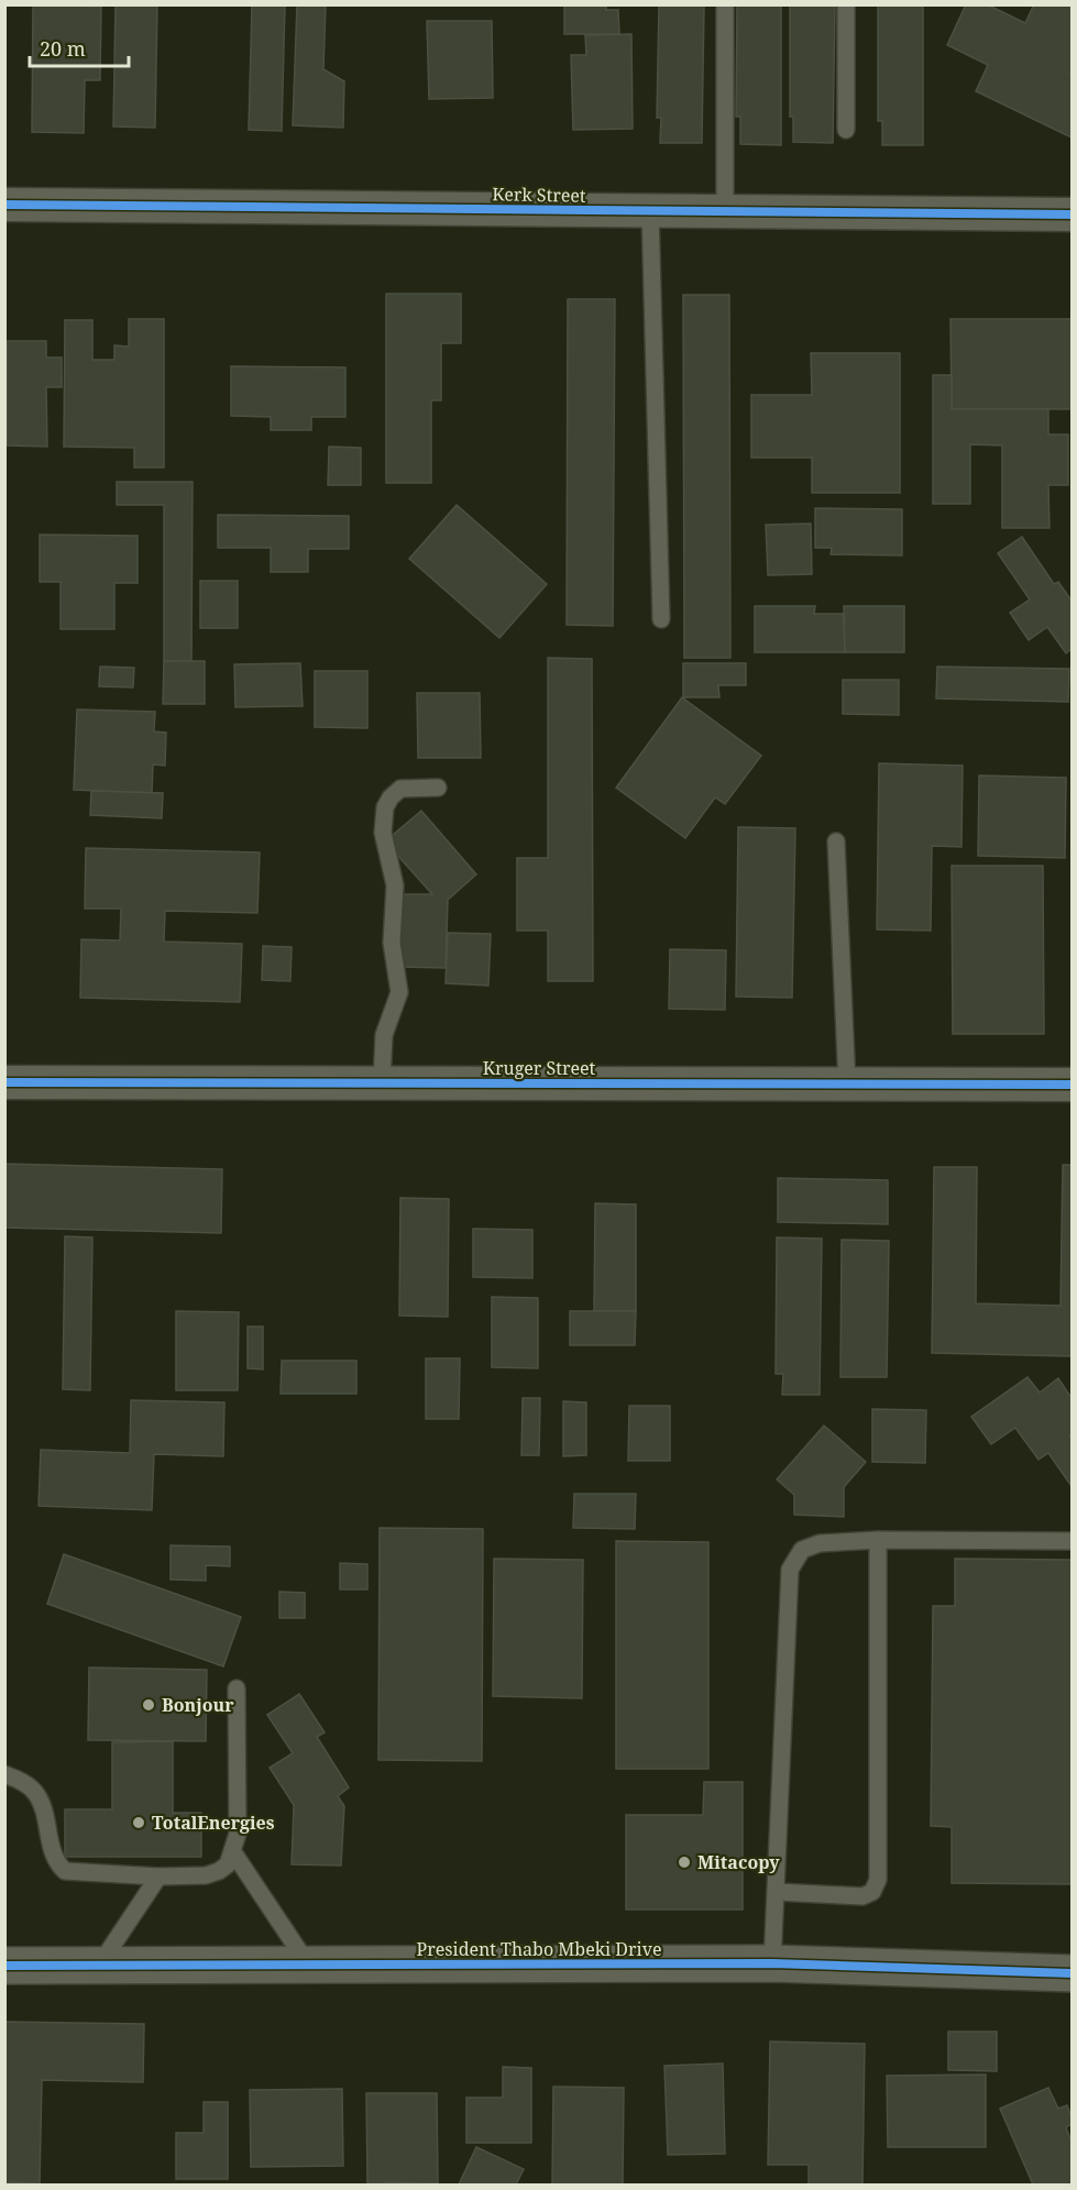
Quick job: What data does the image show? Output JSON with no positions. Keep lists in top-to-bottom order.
{
  "streets": {
    "street": ["Kerk Street", "Kruger Street", "President Thabo Mbeki Drive"]
  },
  "places": ["Bonjour", "TotalEnergies", "Mitacopy"],
  "scale_bar": "20 m"
}
